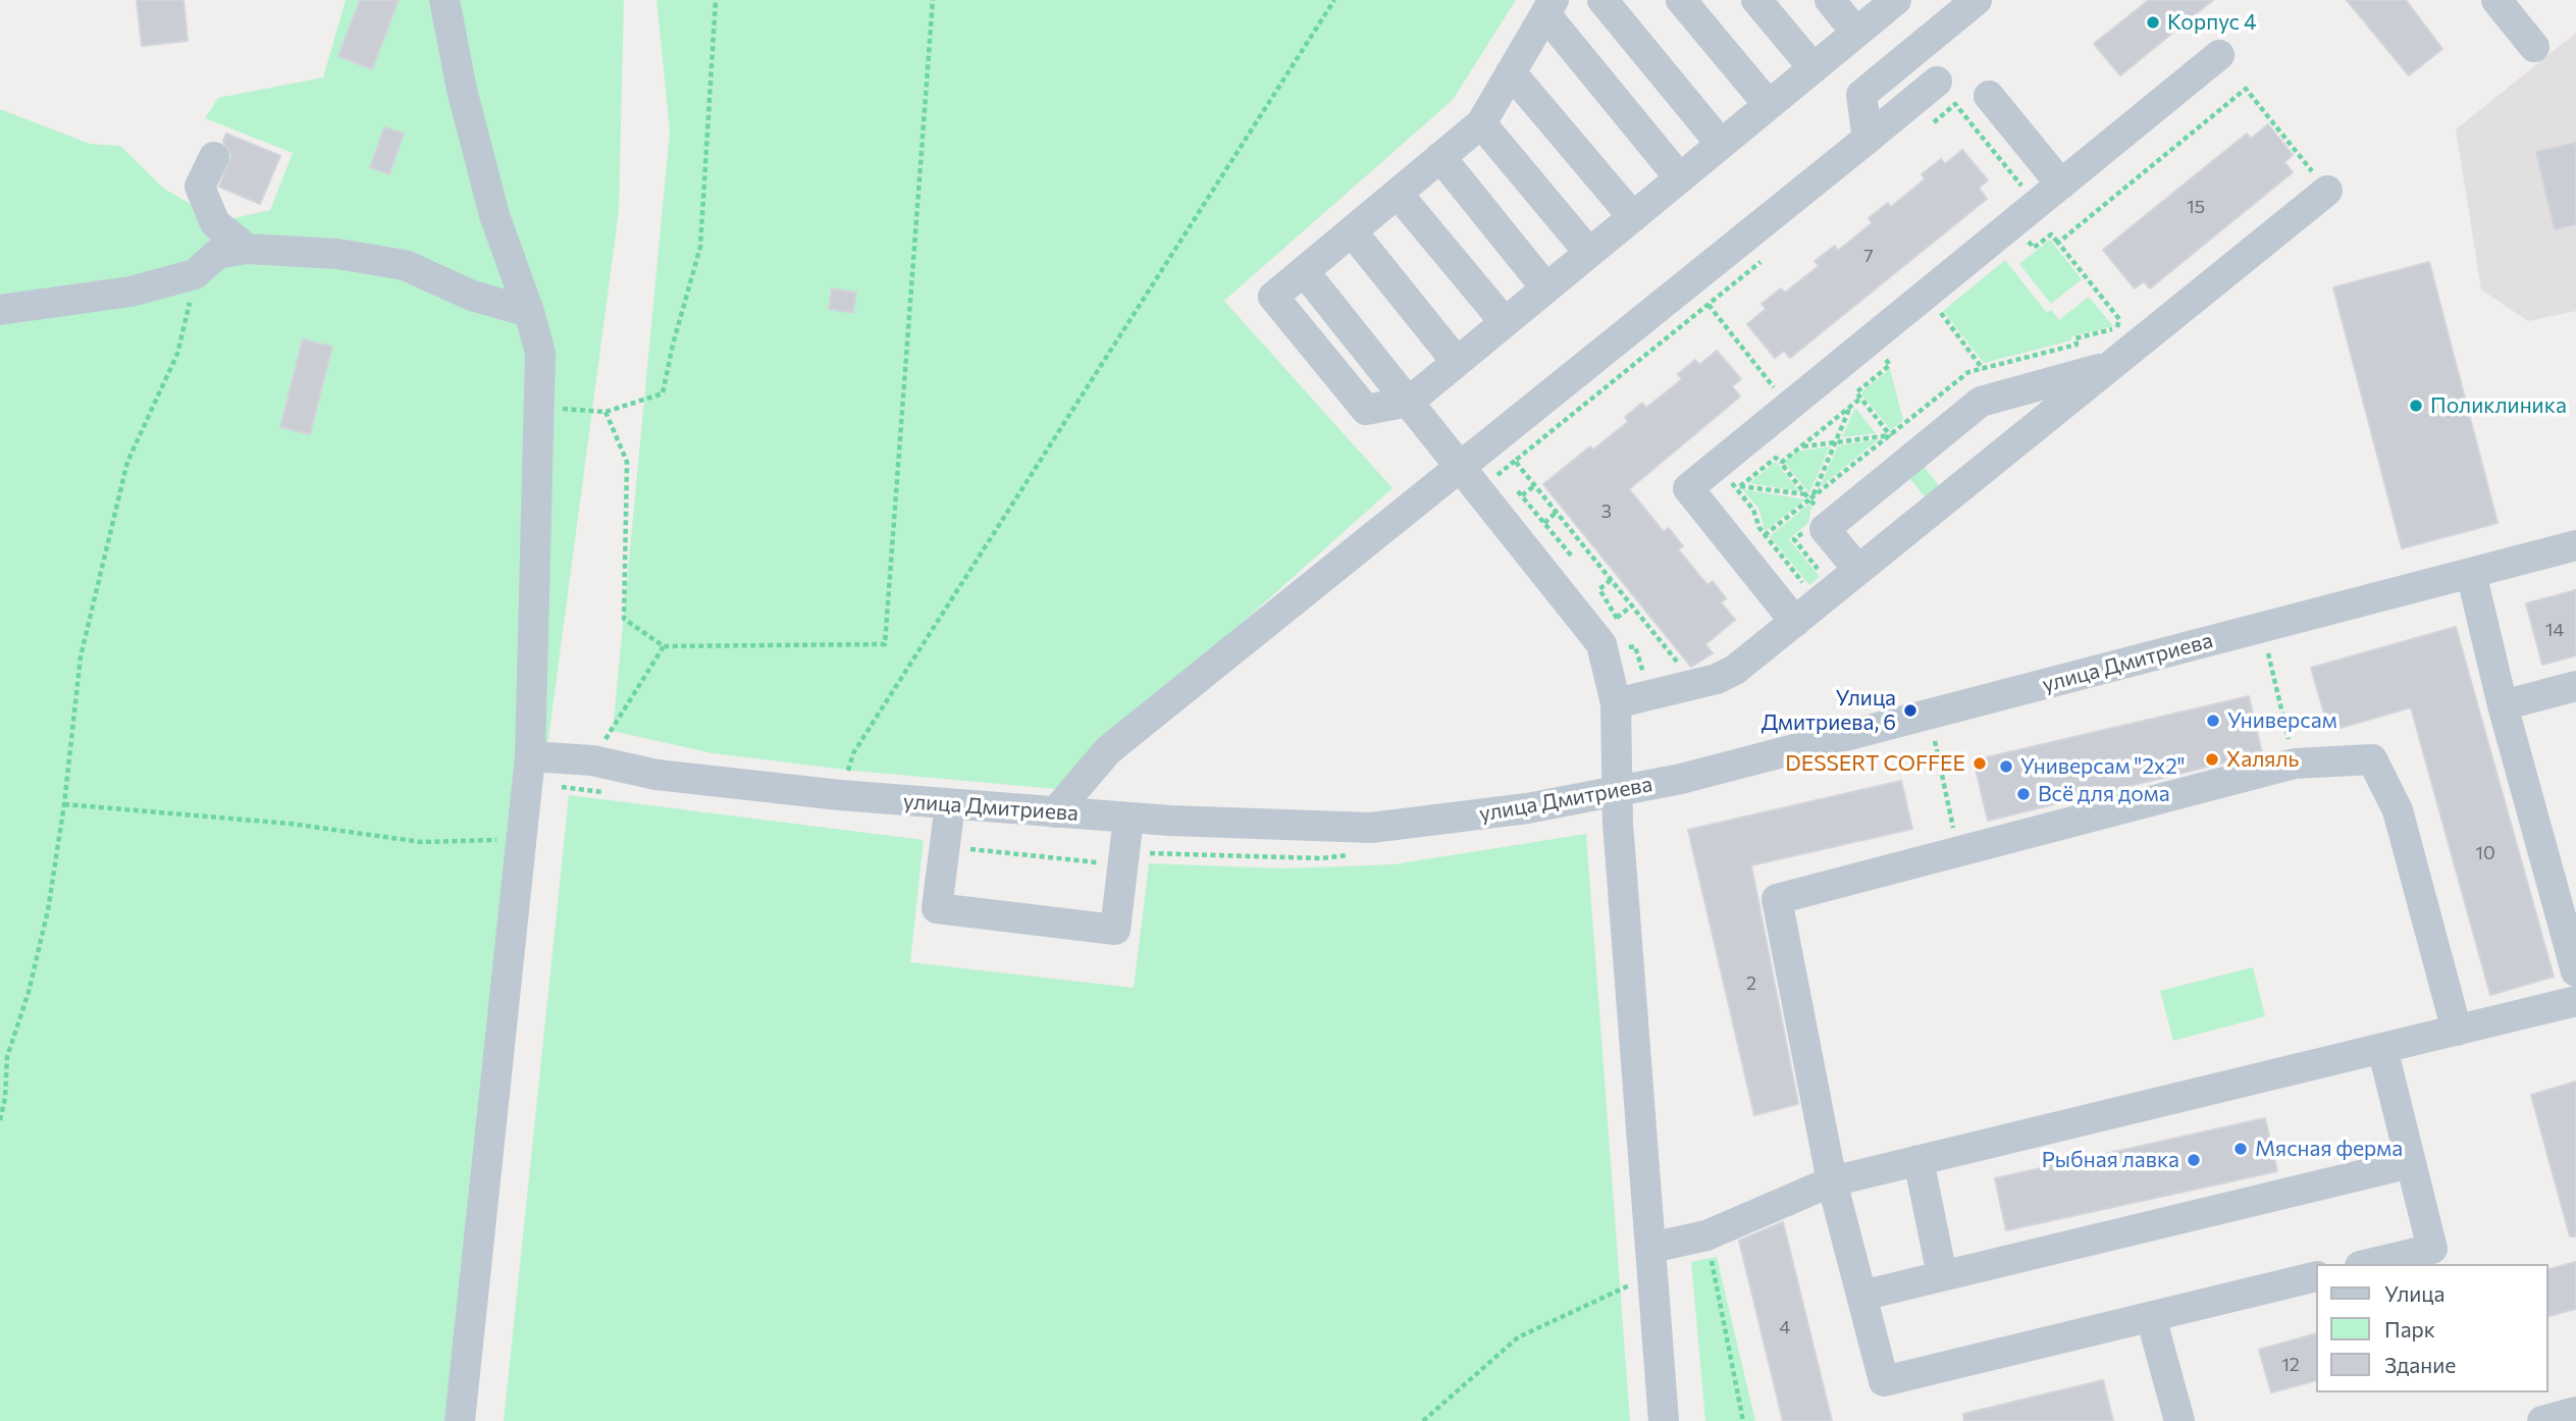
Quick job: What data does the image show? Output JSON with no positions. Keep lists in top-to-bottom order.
{
  "streets": {
    "street": ["улица Дмитриева"]
  },
  "places": [
    "Корпус 4",
    "Поликлиника",
    "Улица Дмитриева, 6",
    "Универсам",
    "Халяль",
    "DESSERT COFFEE",
    "Универсам \"2x2\"",
    "Всё для дома",
    "Мясная ферма",
    "Рыбная лавка"
  ],
  "house_numbers": [
    "15",
    "7",
    "3",
    "14",
    "10",
    "2",
    "4",
    "12"
  ],
  "legend": ["Улица", "Парк", "Здание"]
}
